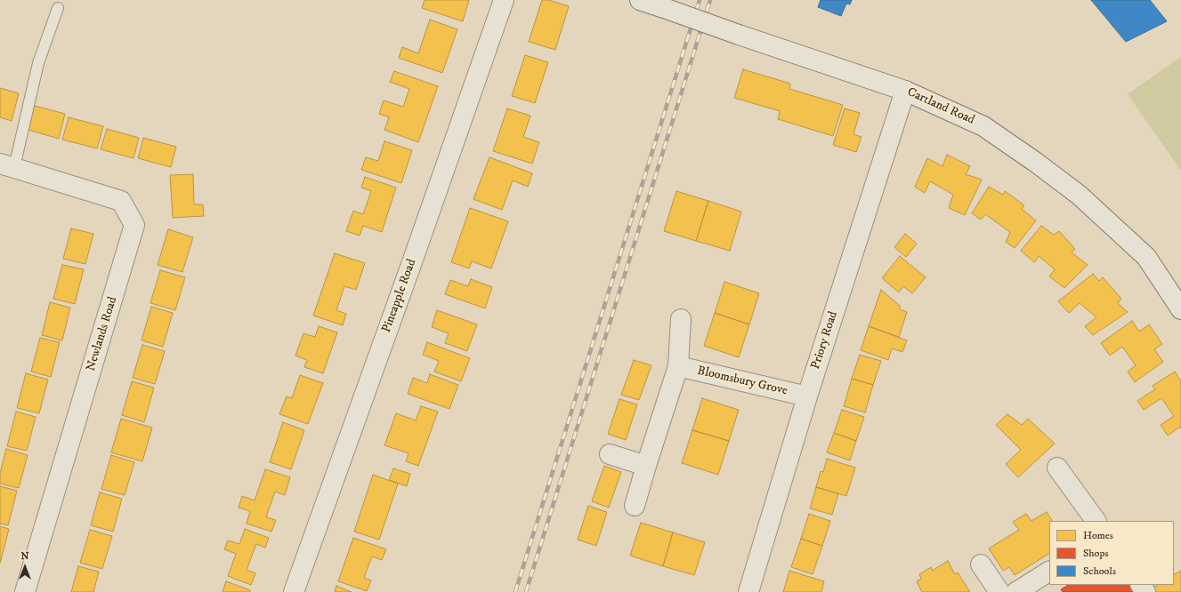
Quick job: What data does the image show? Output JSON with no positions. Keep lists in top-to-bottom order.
{
  "streets": {
    "street": [
      "Cartland Road",
      "Pineapple Road",
      "Newlands Road",
      "Priory Road",
      "Bloomsbury Grove"
    ]
  },
  "crossings": [
    ["Cartland Road", "Priory Road"],
    ["Priory Road", "Bloomsbury Grove"]
  ],
  "legend": ["Homes", "Shops", "Schools"],
  "north": "top"
}
